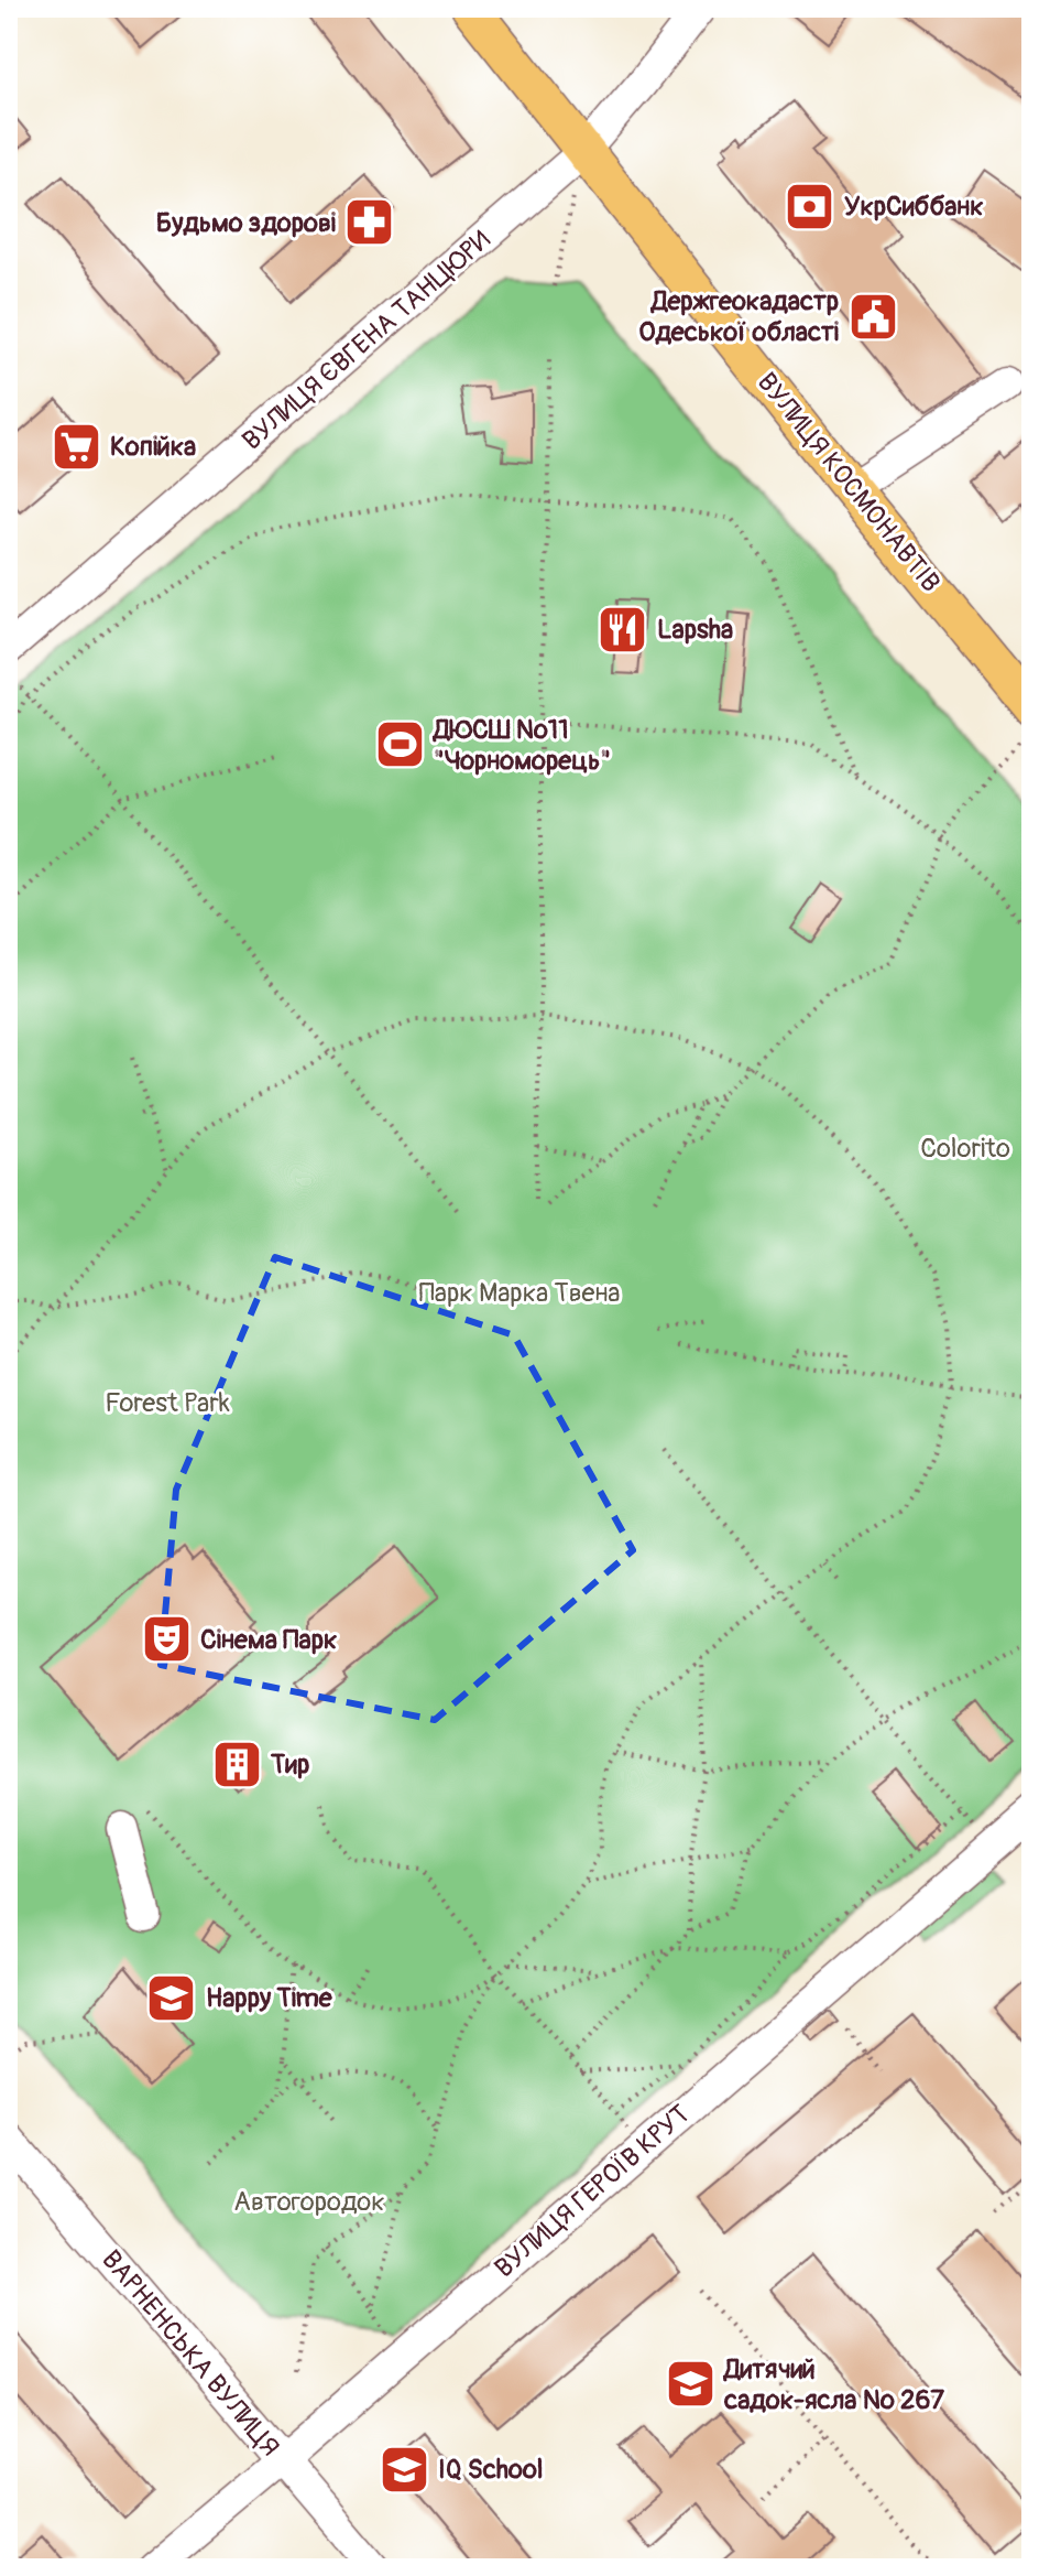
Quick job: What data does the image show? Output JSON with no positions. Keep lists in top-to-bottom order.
{
  "streets": {
    "main road": ["ВУЛИЦЯ КОСМОНАВТІВ"],
    "street": ["ВУЛИЦЯ ЄВГЕНА ТАНЦЮРИ", "ВУЛИЦЯ ГЕРОЇВ КРУТ", "ВАРНЕНСЬКА ВУЛИЦЯ"]
  },
  "crossings": [
    ["ВУЛИЦЯ ЄВГЕНА ТАНЦЮРИ", "ВУЛИЦЯ КОСМОНАВТІВ"],
    ["ВУЛИЦЯ ГЕРОЇВ КРУТ", "ВАРНЕНСЬКА ВУЛИЦЯ"]
  ],
  "parks": [
    "Colorito",
    "Парк Марка Твена",
    "Forest Park",
    "Автогородок"
  ],
  "places": {
    "bank": ["УкрСиббанк"],
    "pharmacy": ["Будьмо здорові"],
    "public building": ["Держгеокадастр Одеської області"],
    "supermarket": ["Копійка"],
    "restaurant": ["Lapsha"],
    "sports": ["ДЮСШ №11 \"Чорноморець\""],
    "theatre": ["Сінема Парк"],
    "building": ["Тир"],
    "school or university": ["Happy Time", "Дитячий садок-ясла № 267", "IQ School"]
  }
}
